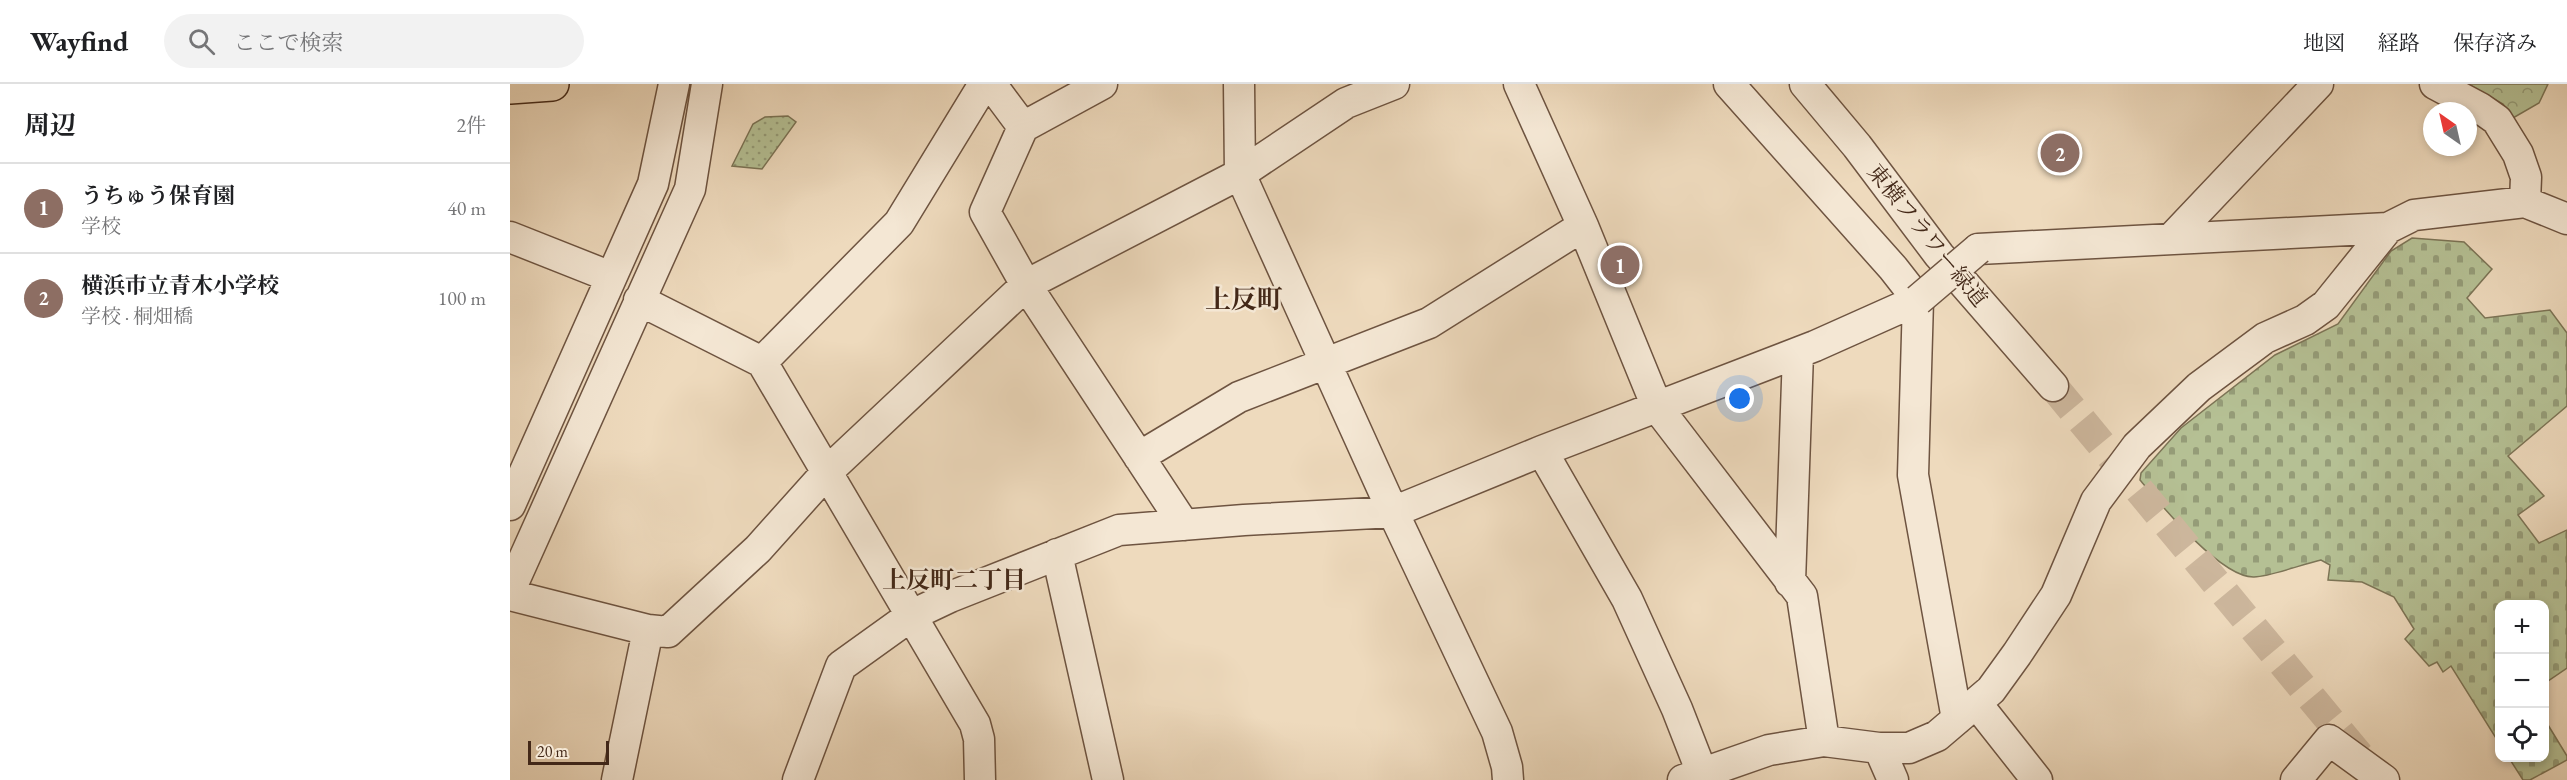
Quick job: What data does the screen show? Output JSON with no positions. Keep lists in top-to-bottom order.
{
  "streets": {
    "street": ["東横フラワー緑道"]
  },
  "districts": ["上反町", "上反町二丁目"],
  "scale_bar": "20 m",
  "north": "top left",
  "page": {
    "header": "Wayfind",
    "search": "ここで検索",
    "nav": ["地図", "経路", "保存済み"],
    "heading": ["周辺", "2件"],
    "pins": ["2", "1"],
    "list": [
      {
        "mark": "1",
        "name": "うちゅう保育園",
        "note": "学校",
        "value": "40 m"
      },
      {
        "mark": "2",
        "name": "横浜市立青木小学校",
        "note": "学校 · 桐畑橋",
        "value": "100 m"
      }
    ],
    "map_buttons": ["+", "−"],
    "scale": "20 m"
  }
}
